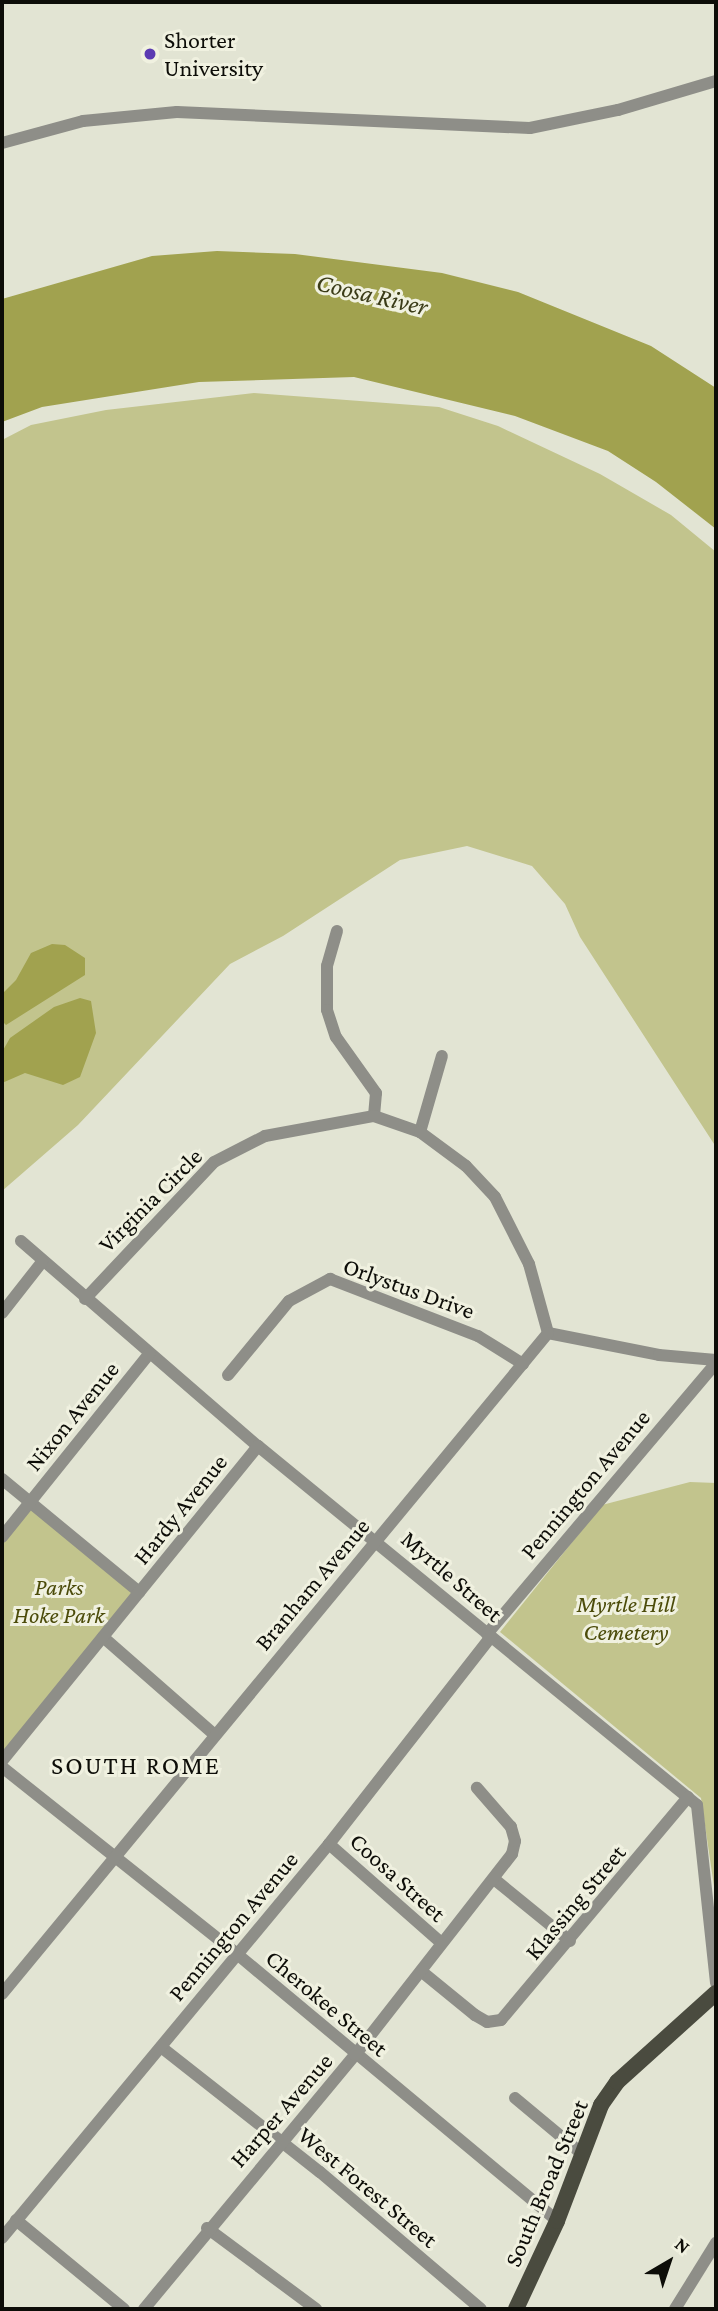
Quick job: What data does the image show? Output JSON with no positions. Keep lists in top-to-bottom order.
{
  "streets": {
    "main road": ["South Broad Street"],
    "street": [
      "Virginia Circle",
      "Orlystus Drive",
      "Nixon Avenue",
      "Pennington Avenue",
      "Hardy Avenue",
      "Myrtle Street",
      "Branham Avenue",
      "Coosa Street",
      "Klassing Street",
      "Cherokee Street",
      "Harper Avenue",
      "West Forest Street"
    ]
  },
  "crossings": [
    ["Virginia Circle", "Myrtle Street"],
    ["Virginia Circle", "Branham Avenue"],
    ["Orlystus Drive", "Branham Avenue"],
    ["Nixon Avenue", "Myrtle Street"],
    ["Pennington Avenue", "Myrtle Street"],
    ["Pennington Avenue", "Coosa Street"],
    ["Pennington Avenue", "Cherokee Street"],
    ["Pennington Avenue", "West Forest Street"],
    ["Hardy Avenue", "Myrtle Street"],
    ["Myrtle Street", "Branham Avenue"],
    ["Myrtle Street", "Klassing Street"],
    ["Branham Avenue", "Cherokee Street"],
    ["Coosa Street", "Harper Avenue"],
    ["Klassing Street", "Harper Avenue"],
    ["Cherokee Street", "Harper Avenue"],
    ["Cherokee Street", "South Broad Street"],
    ["Harper Avenue", "West Forest Street"]
  ],
  "districts": ["SOUTH ROME"],
  "water": ["Coosa River"],
  "parks": ["Parks Hoke Park", "Myrtle Hill Cemetery"],
  "places": ["Shorter University"],
  "north": "top right"
}
